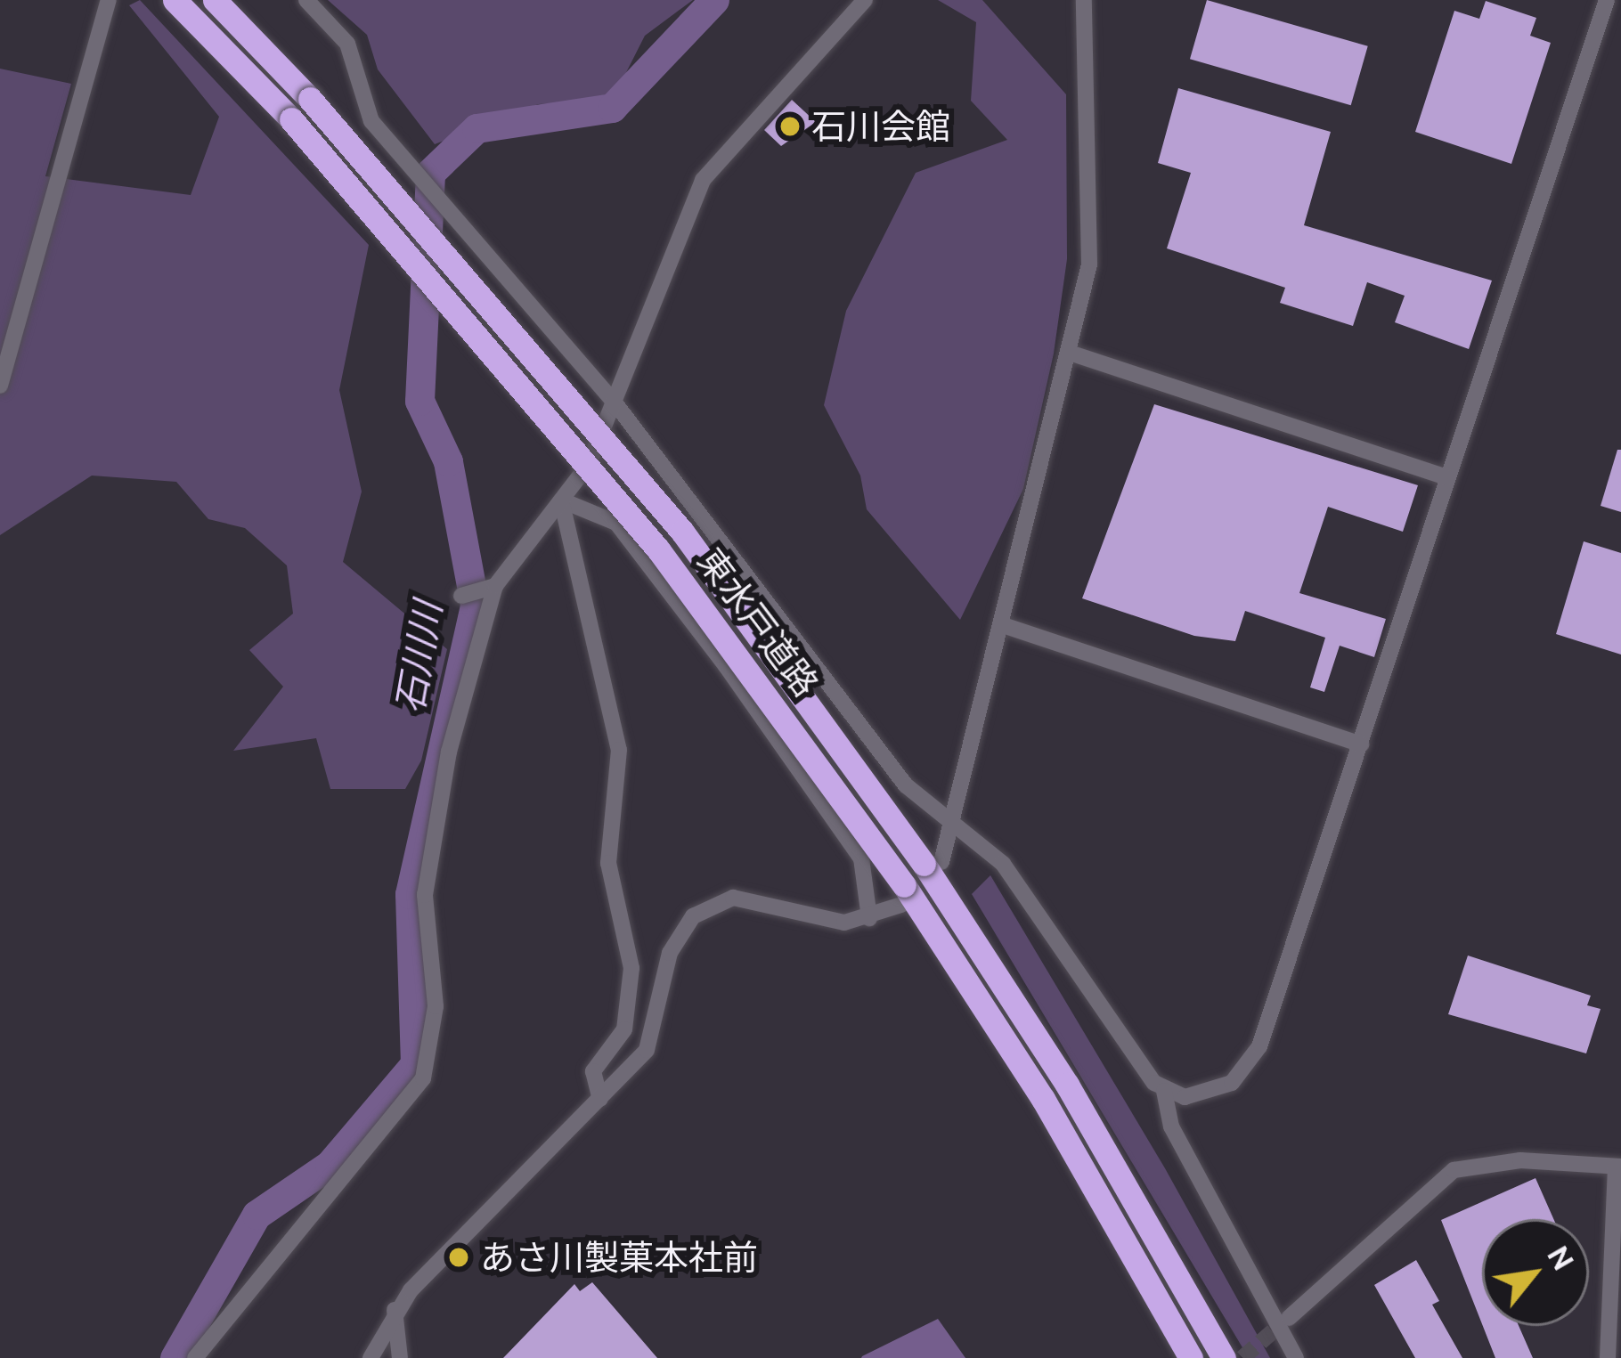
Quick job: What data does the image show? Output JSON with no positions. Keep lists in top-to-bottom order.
{
  "streets": {
    "highway": ["東水戸道路"]
  },
  "water": ["石川川"],
  "places": ["石川会館", "あさ川製菓本社前"],
  "north": "top right"
}
